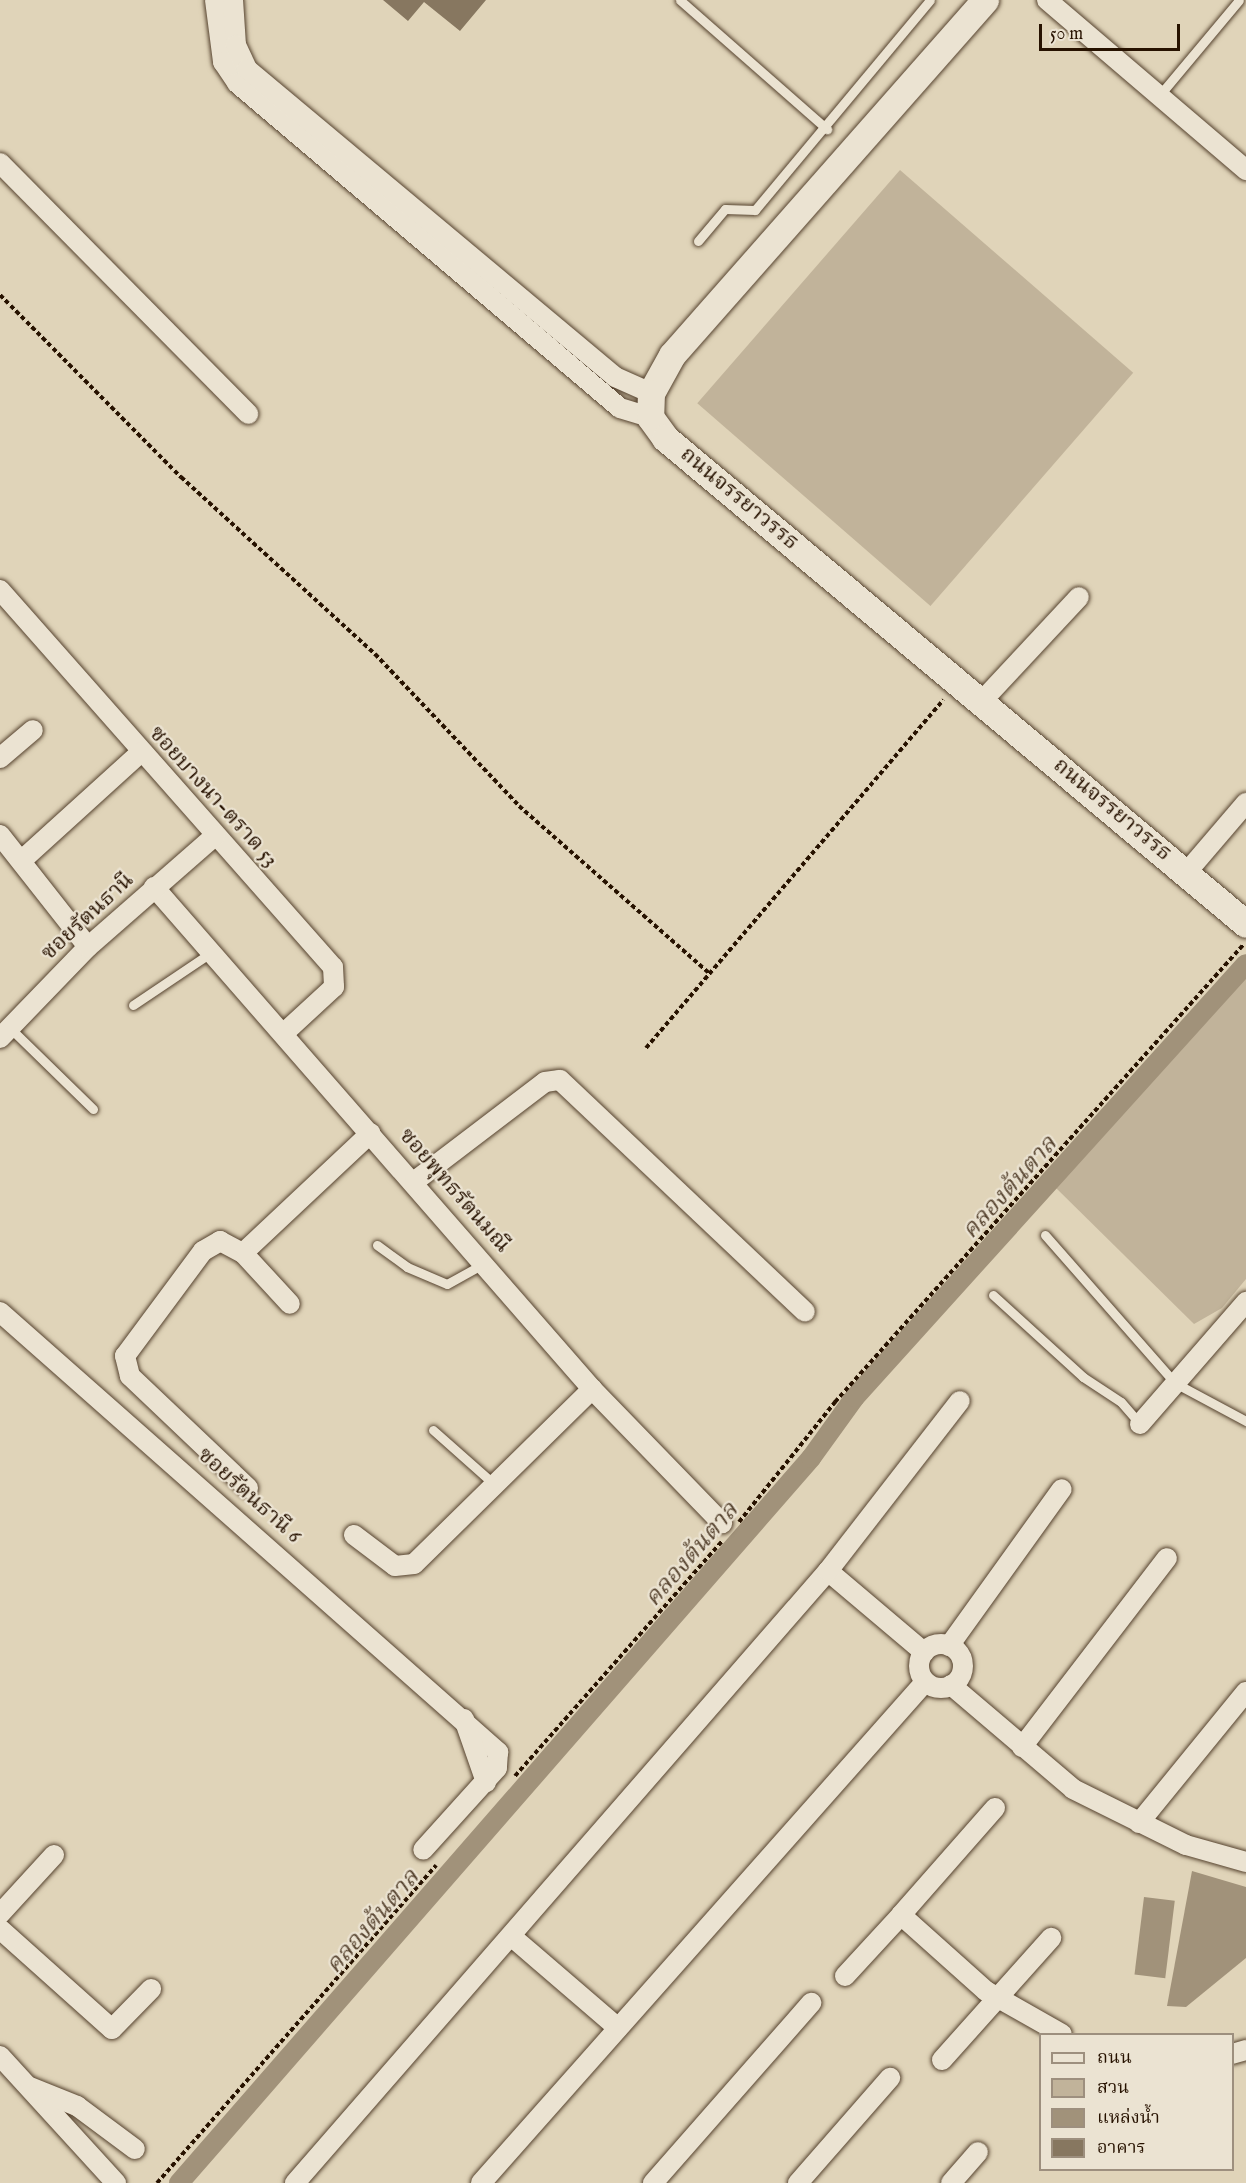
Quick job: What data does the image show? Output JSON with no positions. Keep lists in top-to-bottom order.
{
  "streets": {
    "main road": ["ถนนจรรยาวรรธ"],
    "street": [
      "ซอยบางนา-ตราด 53",
      "ซอยรัตนธานี",
      "ซอยพุทธรัตนมณี",
      "ซอยรัตนธานี 6"
    ]
  },
  "crossings": [
    ["ซอยบางนา-ตราด 53", "ซอยรัตนธานี"],
    ["ซอยบางนา-ตราด 53", "ซอยพุทธรัตนมณี"],
    ["ซอยรัตนธานี", "ซอยพุทธรัตนมณี"]
  ],
  "water": ["คลองต้นตาล"],
  "legend": [
    "ถนน",
    "สวน",
    "แหล่งน้ำ",
    "อาคาร"
  ],
  "scale_bar": "50 m"
}
